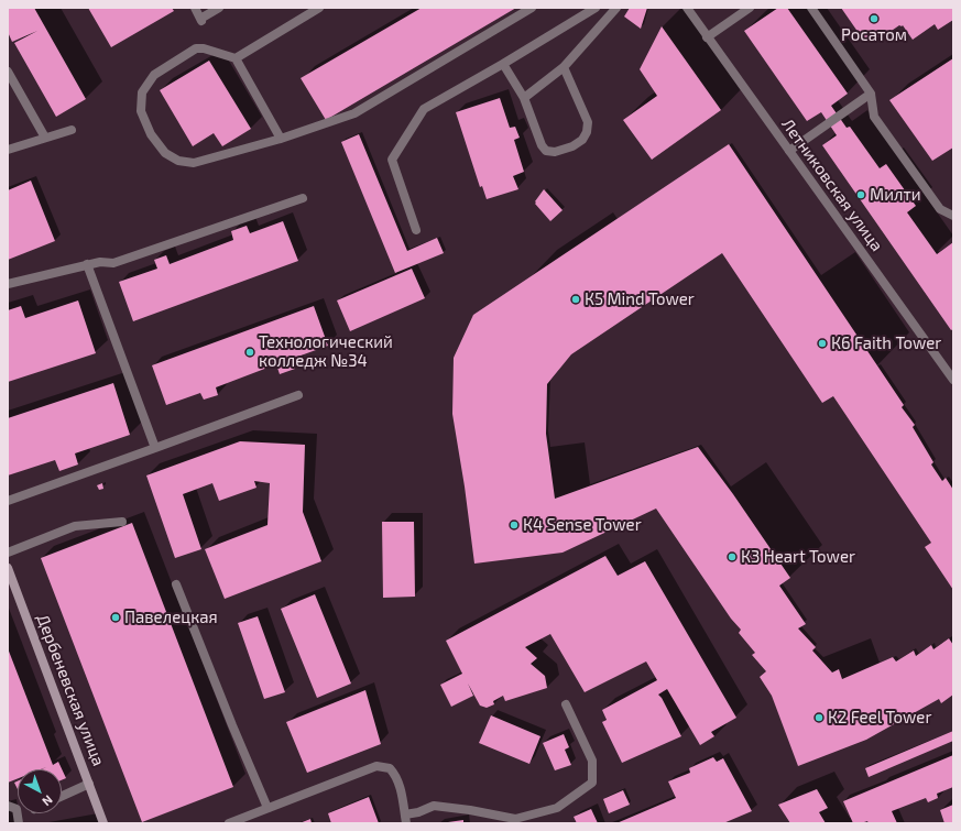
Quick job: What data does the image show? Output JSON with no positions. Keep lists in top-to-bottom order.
{
  "streets": {
    "street": ["Летниковская улица", "Дербеневская улица"]
  },
  "places": [
    "Росатом",
    "Милти",
    "К5 Mind Tower",
    "К6 Faith Tower",
    "Технологический колледж №34",
    "К4 Sense Tower",
    "К3 Heart Tower",
    "Павелецкая",
    "К2 Feel Tower"
  ],
  "north": "bottom right"
}
